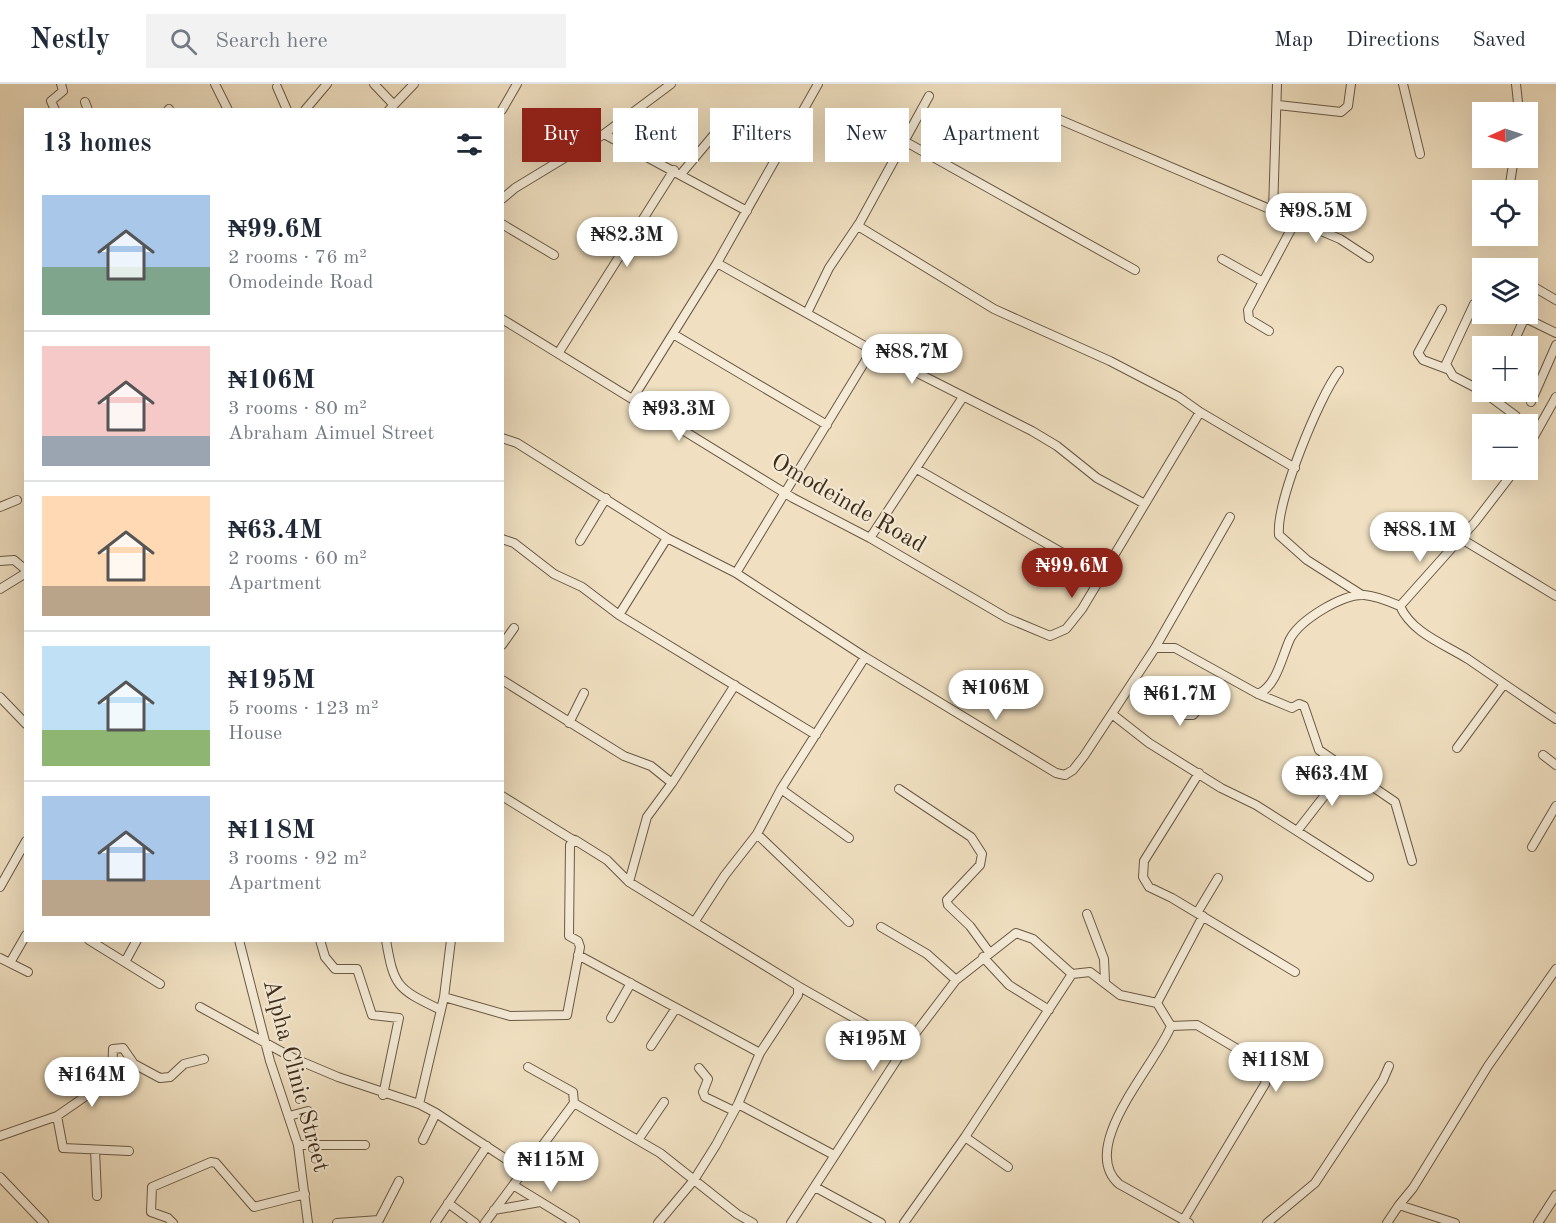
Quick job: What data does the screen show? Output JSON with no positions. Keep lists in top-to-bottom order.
{
  "streets": {
    "street": ["Omodeinde Road", "Alpha Clinic Street"]
  },
  "north": "left",
  "page": {
    "header": "Nestly",
    "search": "Search here",
    "nav": ["Map", "Directions", "Saved"],
    "map_buttons": ["+", "−"],
    "chip": [
      "Buy",
      "Rent",
      "Filters",
      "New",
      "Apartment"
    ],
    "heading": "13 homes",
    "list": [
      {
        "name": "₦99.6M",
        "note": "2 rooms · 76 m² · Omodeinde Road"
      },
      {
        "name": "₦106M",
        "note": "3 rooms · 80 m² · Abraham Aimuel Street"
      },
      {
        "name": "₦63.4M",
        "note": "2 rooms · 60 m² · Apartment"
      },
      {
        "name": "₦195M",
        "note": "5 rooms · 123 m² · House"
      },
      {
        "name": "₦118M",
        "note": "3 rooms · 92 m² · Apartment"
      }
    ],
    "price": [
      "₦98.5M",
      "₦82.3M",
      "₦88.7M",
      "₦93.3M",
      "₦88.1M",
      "₦99.6M",
      "₦106M",
      "₦61.7M",
      "₦63.4M",
      "₦195M",
      "₦118M",
      "₦164M",
      "₦115M"
    ]
  }
}
